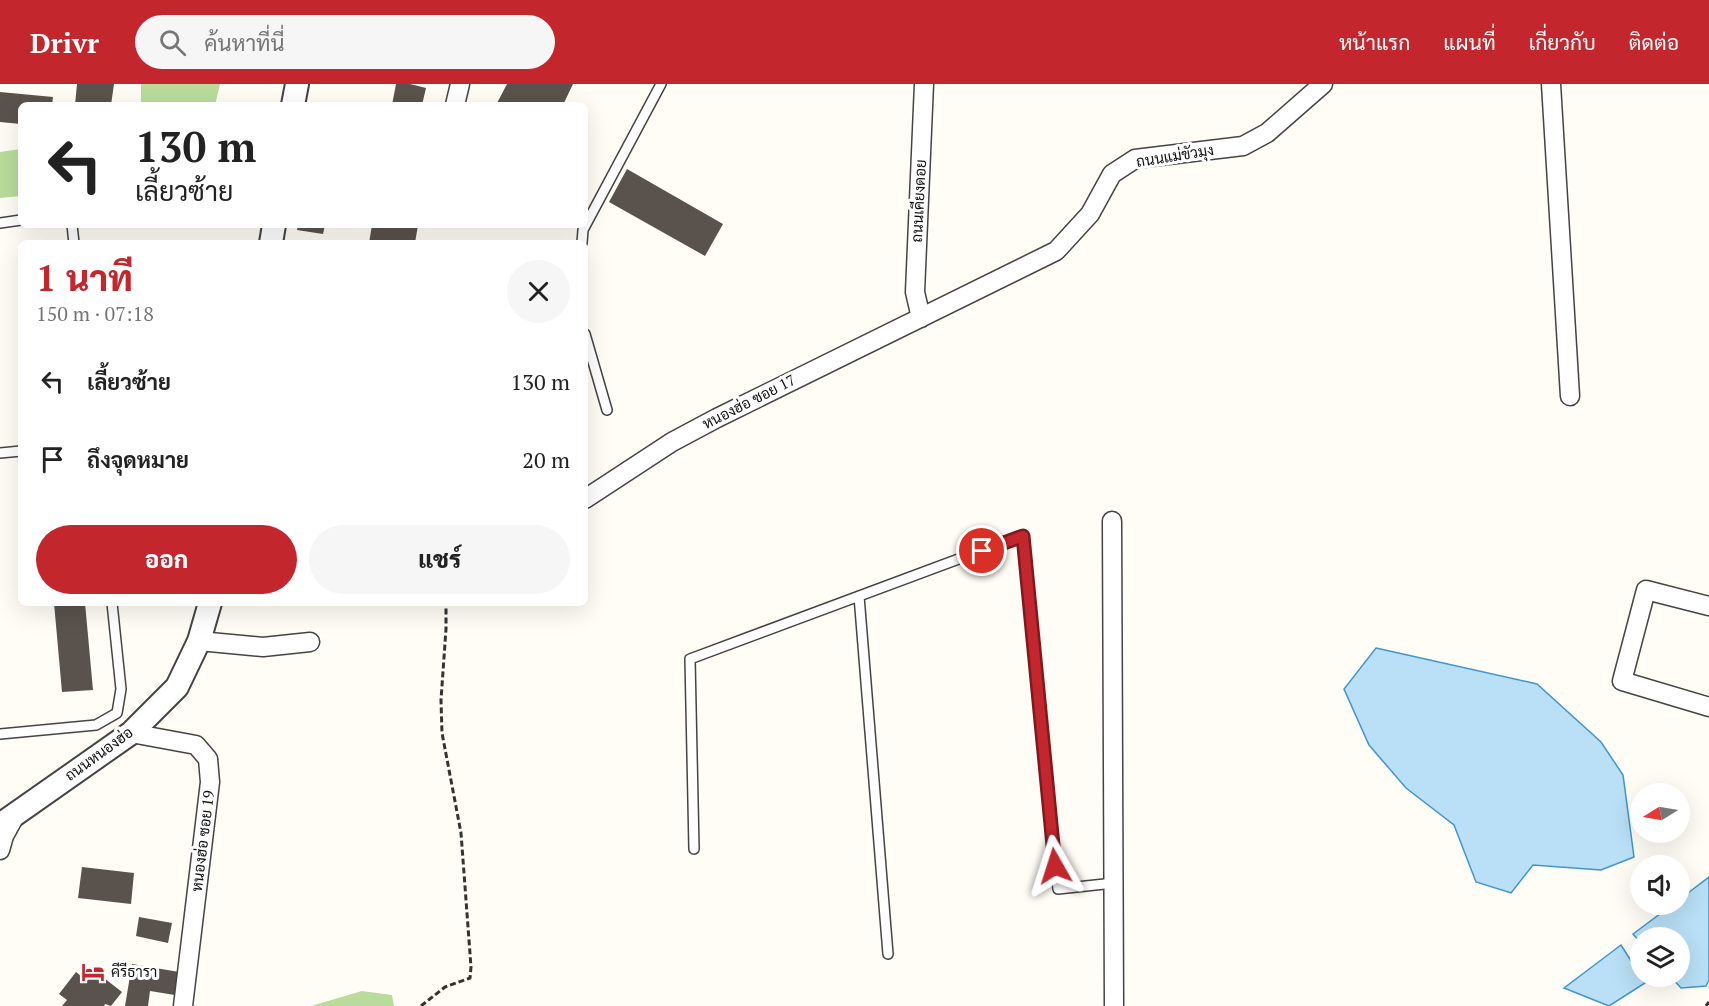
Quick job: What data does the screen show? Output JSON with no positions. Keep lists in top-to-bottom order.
{
  "streets": {
    "street": [
      "ถนนแม่ขัวมุง",
      "ถนนเคียงดอย",
      "หนองฮ่อ ซอย 17",
      "ถนนหนองฮ่อ",
      "หนองฮ่อ ซอย 19"
    ]
  },
  "crossings": [
    ["ถนนแม่ขัวมุง", "ถนนเคียงดอย"],
    ["ถนนแม่ขัวมุง", "หนองฮ่อ ซอย 17"],
    ["ถนนเคียงดอย", "หนองฮ่อ ซอย 17"],
    ["ถนนหนองฮ่อ", "หนองฮ่อ ซอย 19"]
  ],
  "places": {
    "hotel": ["คีรีธารา"]
  },
  "north": "left",
  "page": {
    "header": "Drivr",
    "search": "ค้นหาที่นี่",
    "nav": [
      "หน้าแรก",
      "แผนที่",
      "เกี่ยวกับ",
      "ติดต่อ"
    ],
    "turn": ["130 m", "เลี้ยวซ้าย"],
    "heading": ["1 นาที", "150 m · 07:18"],
    "list": [
      {
        "name": "เลี้ยวซ้าย",
        "value": "130 m"
      },
      {
        "name": "ถึงจุดหมาย",
        "value": "20 m"
      }
    ],
    "buttons": ["ออก", "แชร์"]
  }
}
